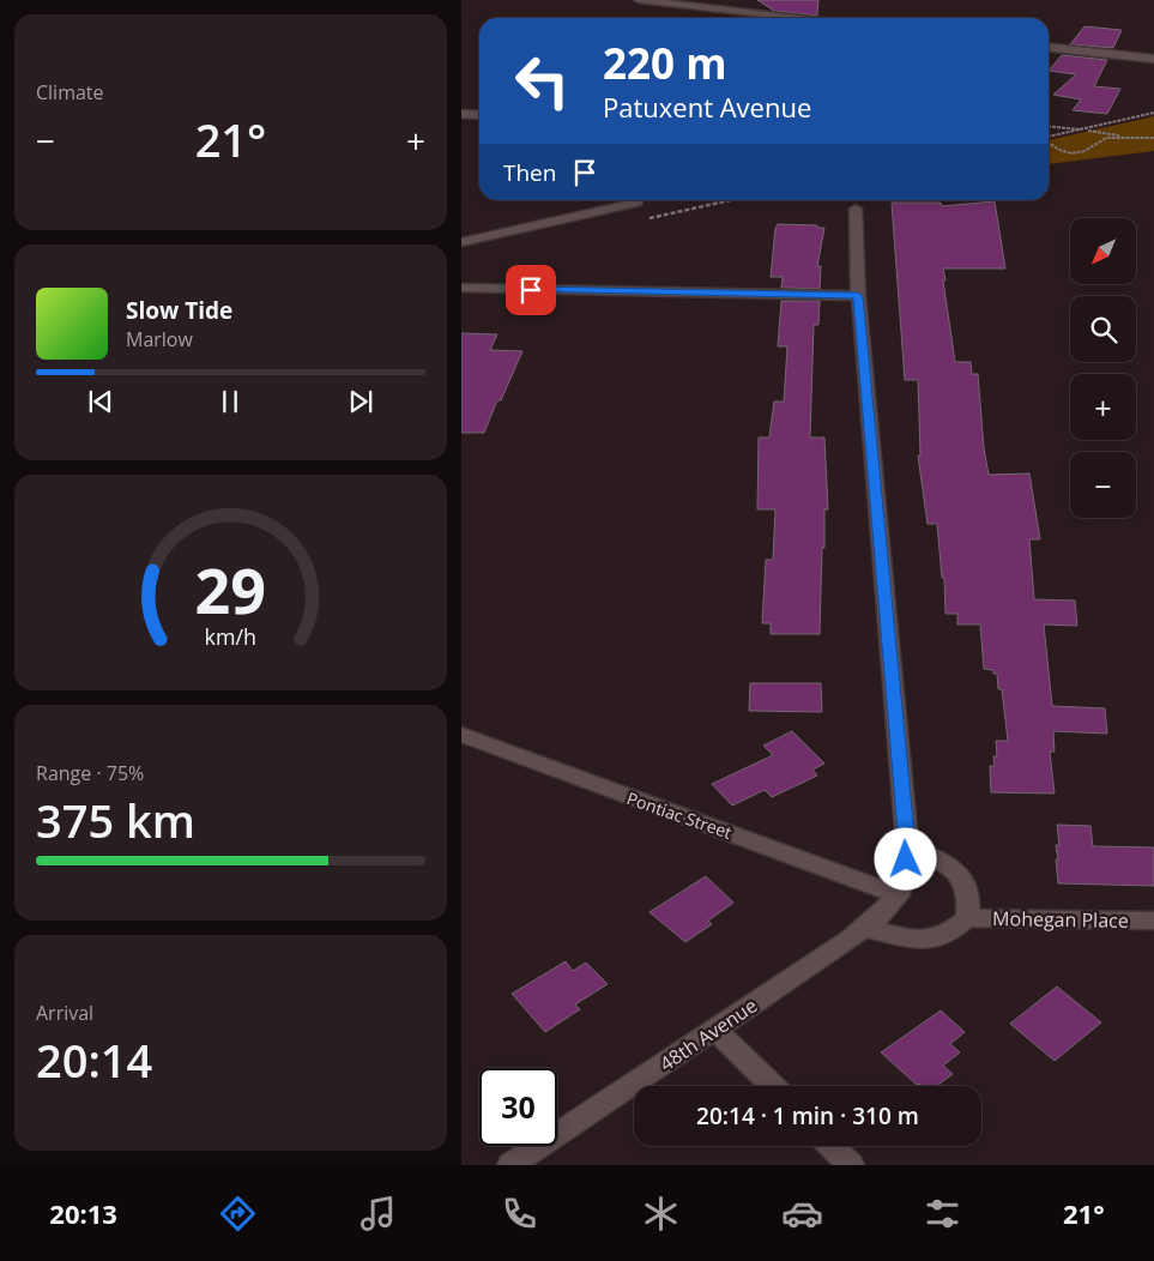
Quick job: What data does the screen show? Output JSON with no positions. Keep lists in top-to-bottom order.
{
  "streets": {
    "street": ["Pontiac Street", "Mohegan Place", "48th Avenue"]
  },
  "crossings": [
    ["Pontiac Street", "48th Avenue"]
  ],
  "north": "bottom left",
  "page": {
    "tile": [
      "Climate",
      ["Range · 75%", "375 km"],
      ["Arrival", "20:14"]
    ],
    "turn": ["220 m", "Patuxent Avenue"],
    "heat": ["−", "21°", "+"],
    "then": "Then",
    "map_buttons": ["+", "−"],
    "song": ["Slow Tide", "Marlow"],
    "limit": "30",
    "trip": "20:14 · 1 min · 310 m",
    "tabs": ["20:13", "21°"],
    "gauge": ["29", "km/h"]
  }
}
